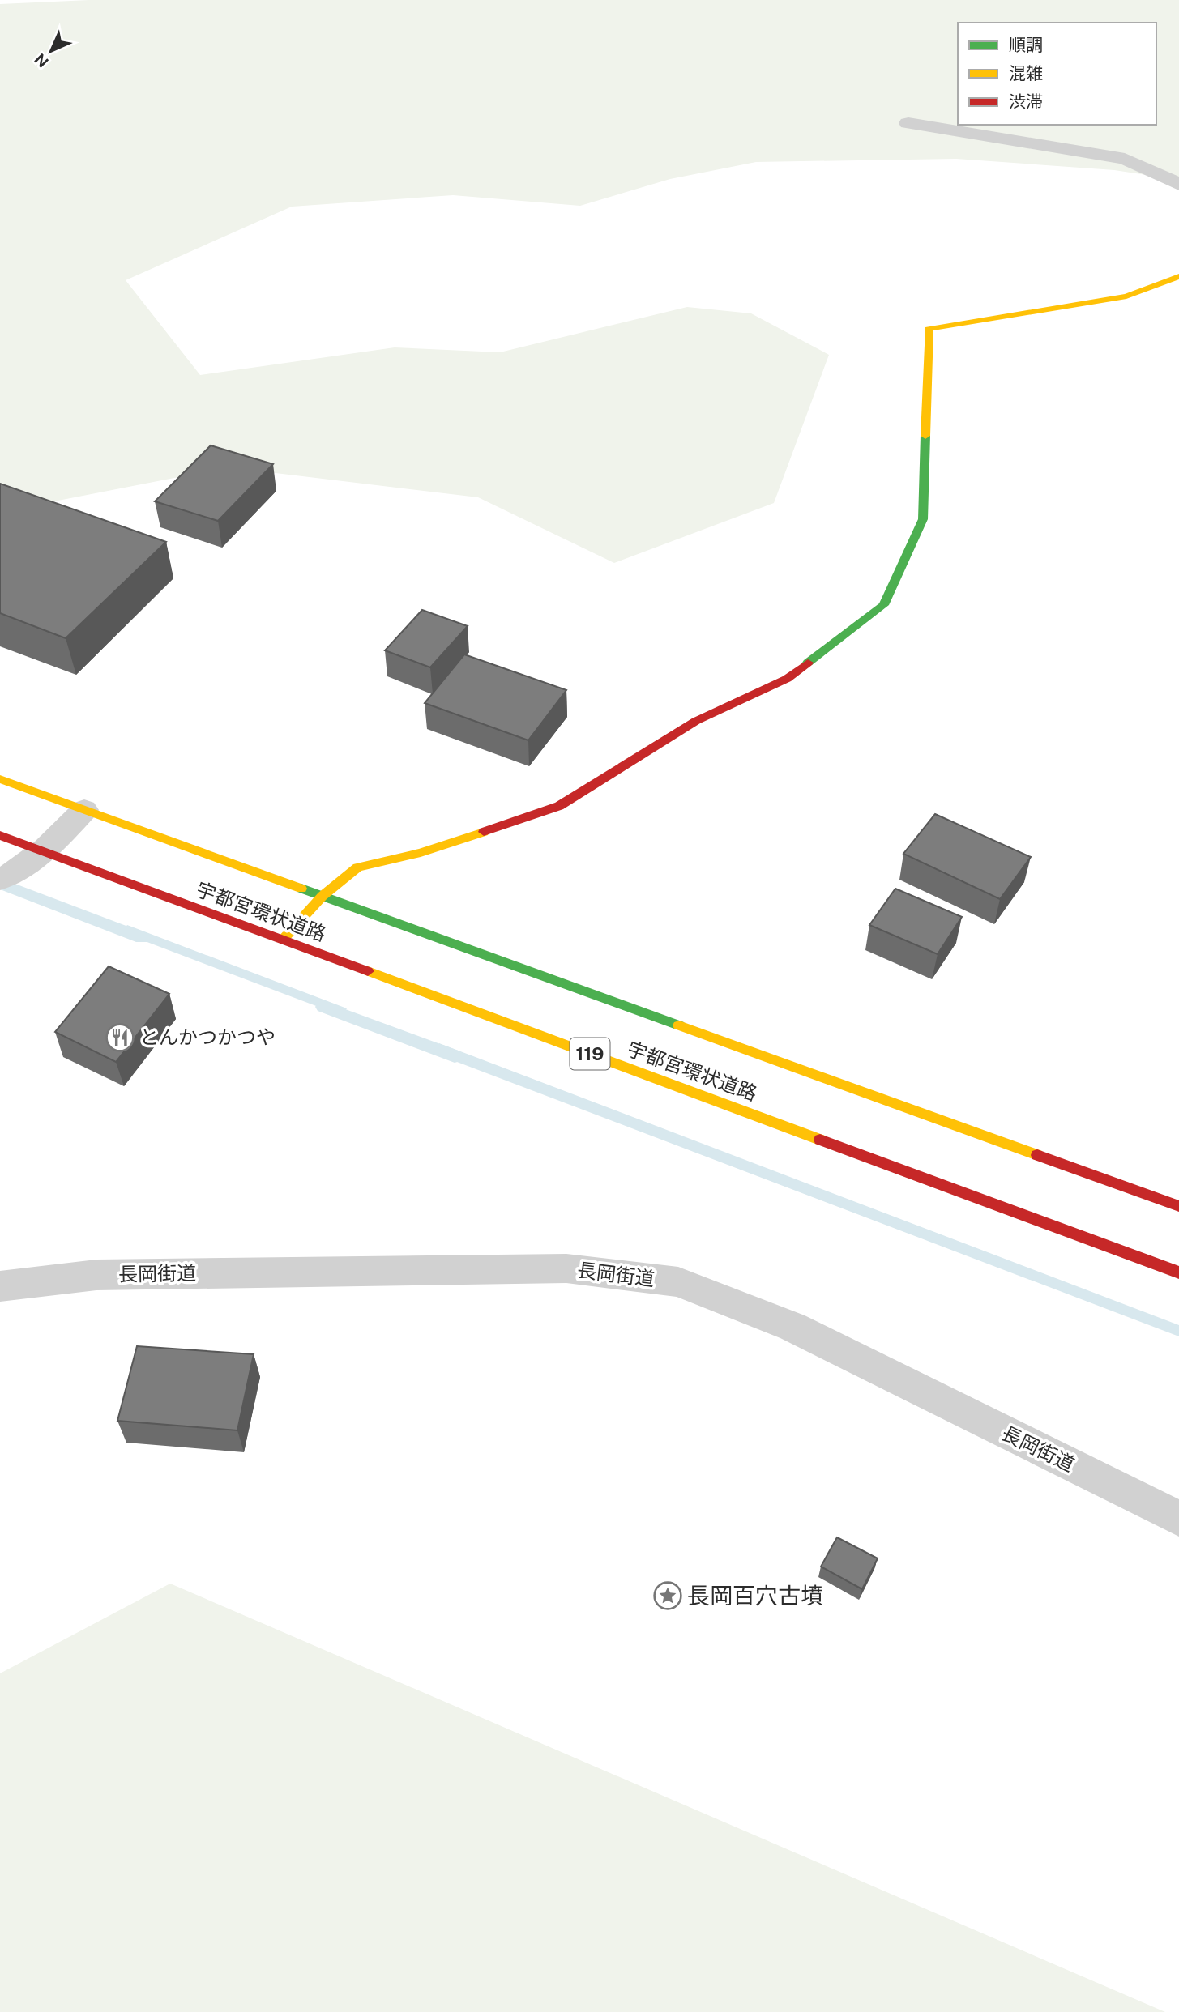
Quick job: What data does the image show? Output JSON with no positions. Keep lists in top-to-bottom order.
{
  "streets": {
    "main road": ["宇都宮環状道路", "119"],
    "street": ["長岡街道"]
  },
  "places": {
    "restaurant": ["とんかつかつや"],
    "place": ["長岡百穴古墳"]
  },
  "legend": ["順調", "混雑", "渋滞"],
  "north": "bottom left"
}
